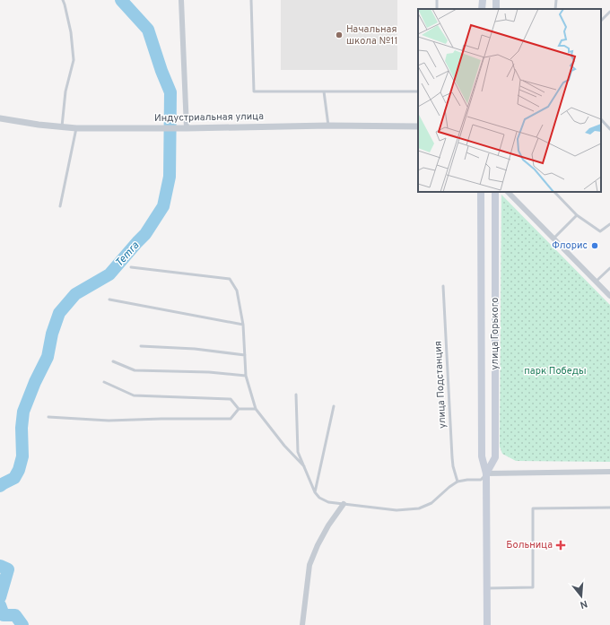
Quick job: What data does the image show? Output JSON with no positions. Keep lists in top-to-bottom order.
{
  "streets": {
    "main road": ["улица Горького"],
    "street": ["Индустриальная улица"],
    "lane": ["улица Подстанция"]
  },
  "water": ["Temra"],
  "parks": ["парк Победы"],
  "places": {
    "other": ["Начальная школа №11", "Флорис"],
    "health": ["Больница"]
  },
  "north": "bottom"
}
